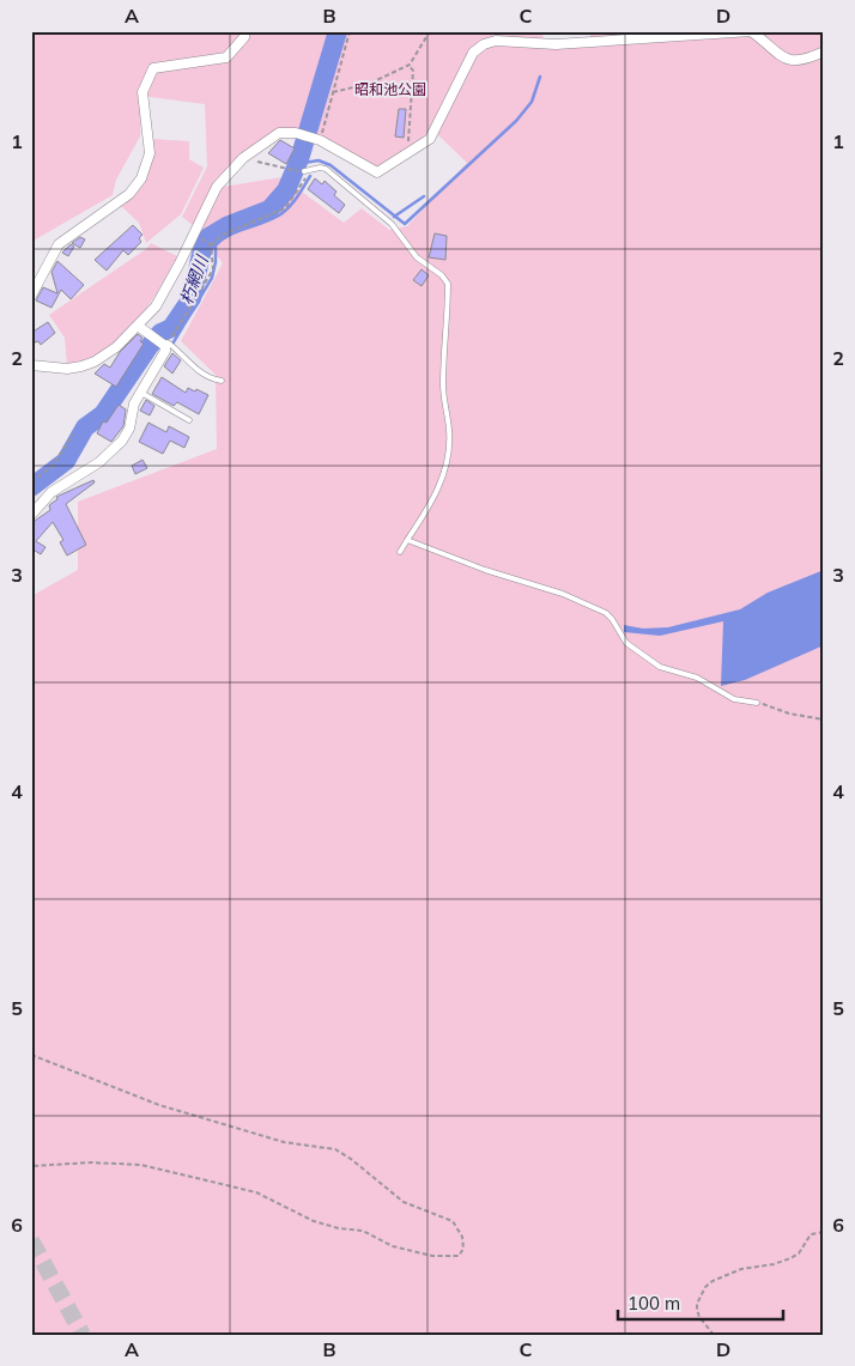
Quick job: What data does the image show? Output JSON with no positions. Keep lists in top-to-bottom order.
{
  "water": ["朽網川"],
  "parks": ["昭和池公園"],
  "scale_bar": "100 m",
  "grid": {
    "columns": [
      "A",
      "B",
      "C",
      "D"
    ],
    "rows": [
      "1",
      "2",
      "3",
      "4",
      "5",
      "6"
    ]
  }
}
